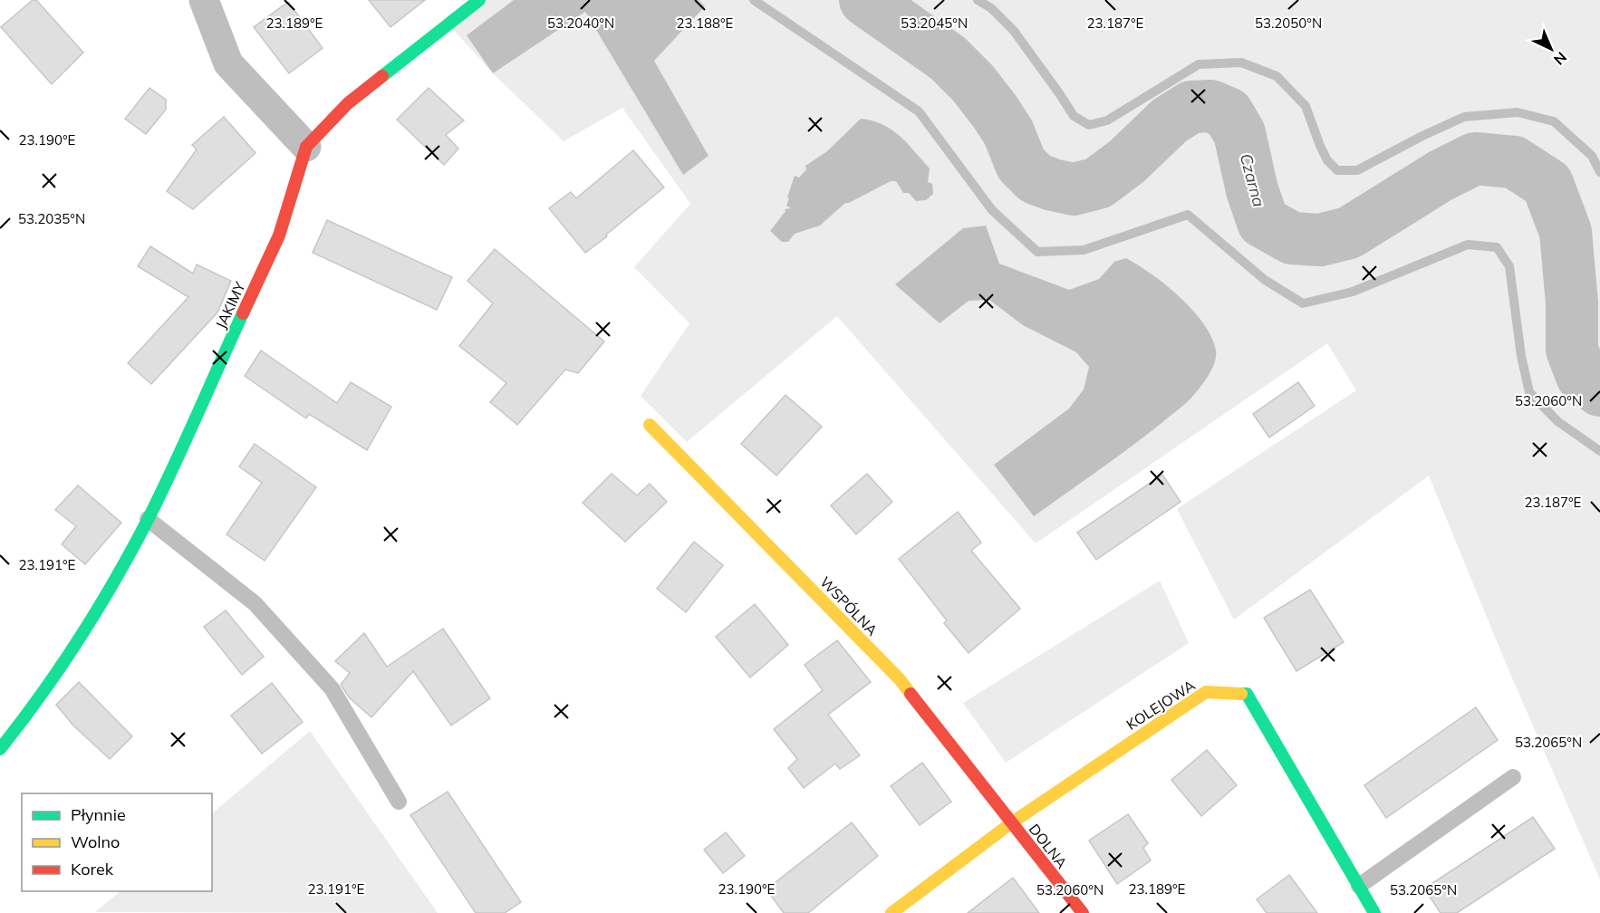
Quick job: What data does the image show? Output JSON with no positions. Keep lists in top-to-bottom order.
{
  "streets": {
    "street": [
      "JAKIMY",
      "WSPÓLNA",
      "KOLEJOWA",
      "DOLNA"
    ]
  },
  "crossings": [
    ["WSPÓLNA", "KOLEJOWA"],
    ["WSPÓLNA", "DOLNA"],
    ["KOLEJOWA", "DOLNA"]
  ],
  "water": ["Czarna"],
  "legend": ["Płynnie", "Wolno", "Korek"],
  "north": "bottom right",
  "coordinates": [
    "53.2045°N",
    "53.2040°N",
    "53.2050°N",
    "23.189°E",
    "23.188°E",
    "23.187°E",
    "23.190°E",
    "53.2035°N",
    "53.2060°N",
    "23.191°E",
    "53.2065°N"
  ]
}
